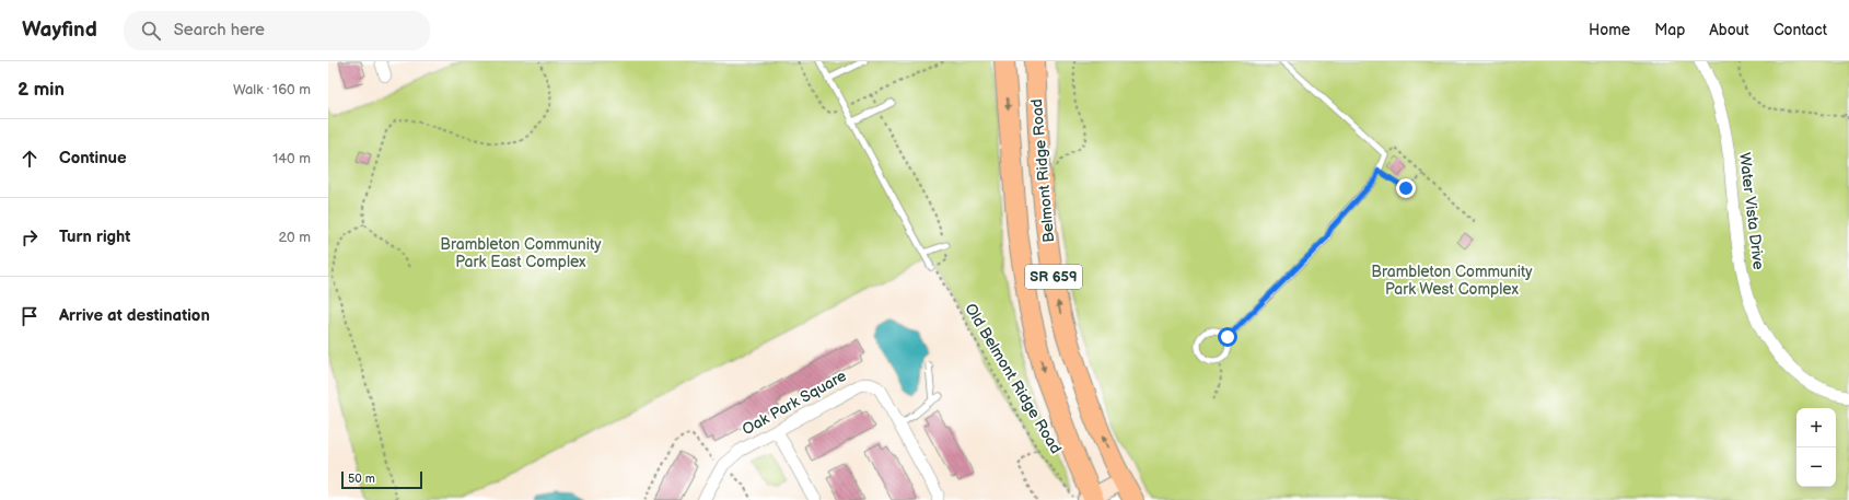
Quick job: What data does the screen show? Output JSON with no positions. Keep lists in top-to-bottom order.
{
  "streets": {
    "main road": ["Belmont Ridge Road", "SR 659"],
    "street": ["Water Vista Drive", "Oak Park Square"],
    "path": ["Old Belmont Ridge Road"]
  },
  "crossings": [
    ["Belmont Ridge Road", "Old Belmont Ridge Road"]
  ],
  "parks": ["Brambleton Community Park East Complex", "Brambleton Community Park West Complex"],
  "scale_bar": "50 m",
  "page": {
    "header": "Wayfind",
    "search": "Search here",
    "nav": [
      "Home",
      "Map",
      "About",
      "Contact"
    ],
    "heading": ["2 min", "Walk · 160 m"],
    "list": [
      ["Continue", "140 m"],
      ["Turn right", "20 m"],
      "Arrive at destination"
    ],
    "map_buttons": ["+", "−"],
    "scale": "50 m"
  }
}
